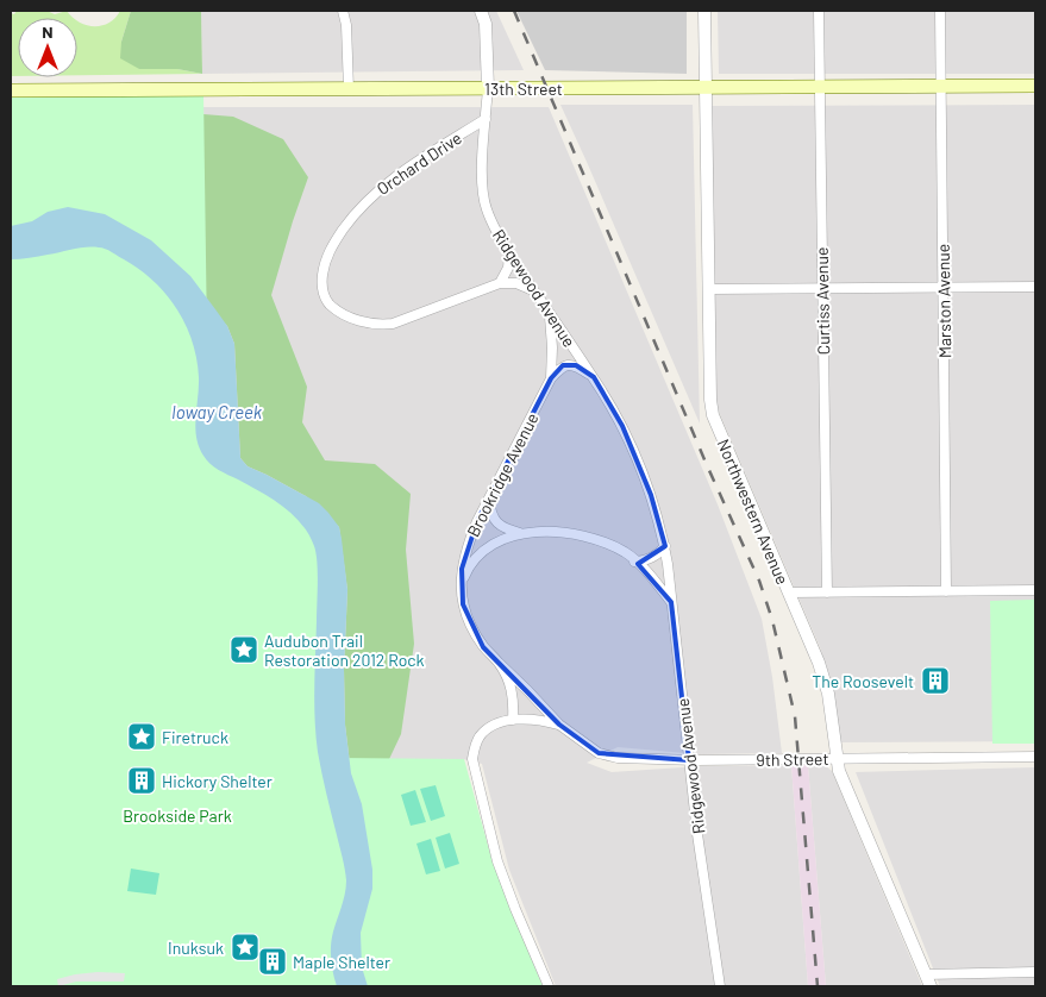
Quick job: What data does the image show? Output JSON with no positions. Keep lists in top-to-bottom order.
{
  "streets": {
    "main road": ["13th Street"],
    "street": [
      "Orchard Drive",
      "Ridgewood Avenue",
      "Curtiss Avenue",
      "Marston Avenue",
      "Brookridge Avenue",
      "Northwestern Avenue",
      "9th Street"
    ]
  },
  "crossings": [
    ["13th Street", "Ridgewood Avenue"],
    ["13th Street", "Curtiss Avenue"],
    ["13th Street", "Marston Avenue"],
    ["13th Street", "Northwestern Avenue"],
    ["Orchard Drive", "Ridgewood Avenue"],
    ["Ridgewood Avenue", "Brookridge Avenue"],
    ["Ridgewood Avenue", "9th Street"],
    ["Brookridge Avenue", "9th Street"],
    ["Northwestern Avenue", "9th Street"]
  ],
  "water": ["Ioway Creek"],
  "parks": ["Brookside Park"],
  "places": {
    "place": ["Audubon Trail Restoration 2012 Rock", "Firetruck", "Inuksuk"],
    "building": ["The Roosevelt", "Hickory Shelter", "Maple Shelter"]
  },
  "north": "top"
}
